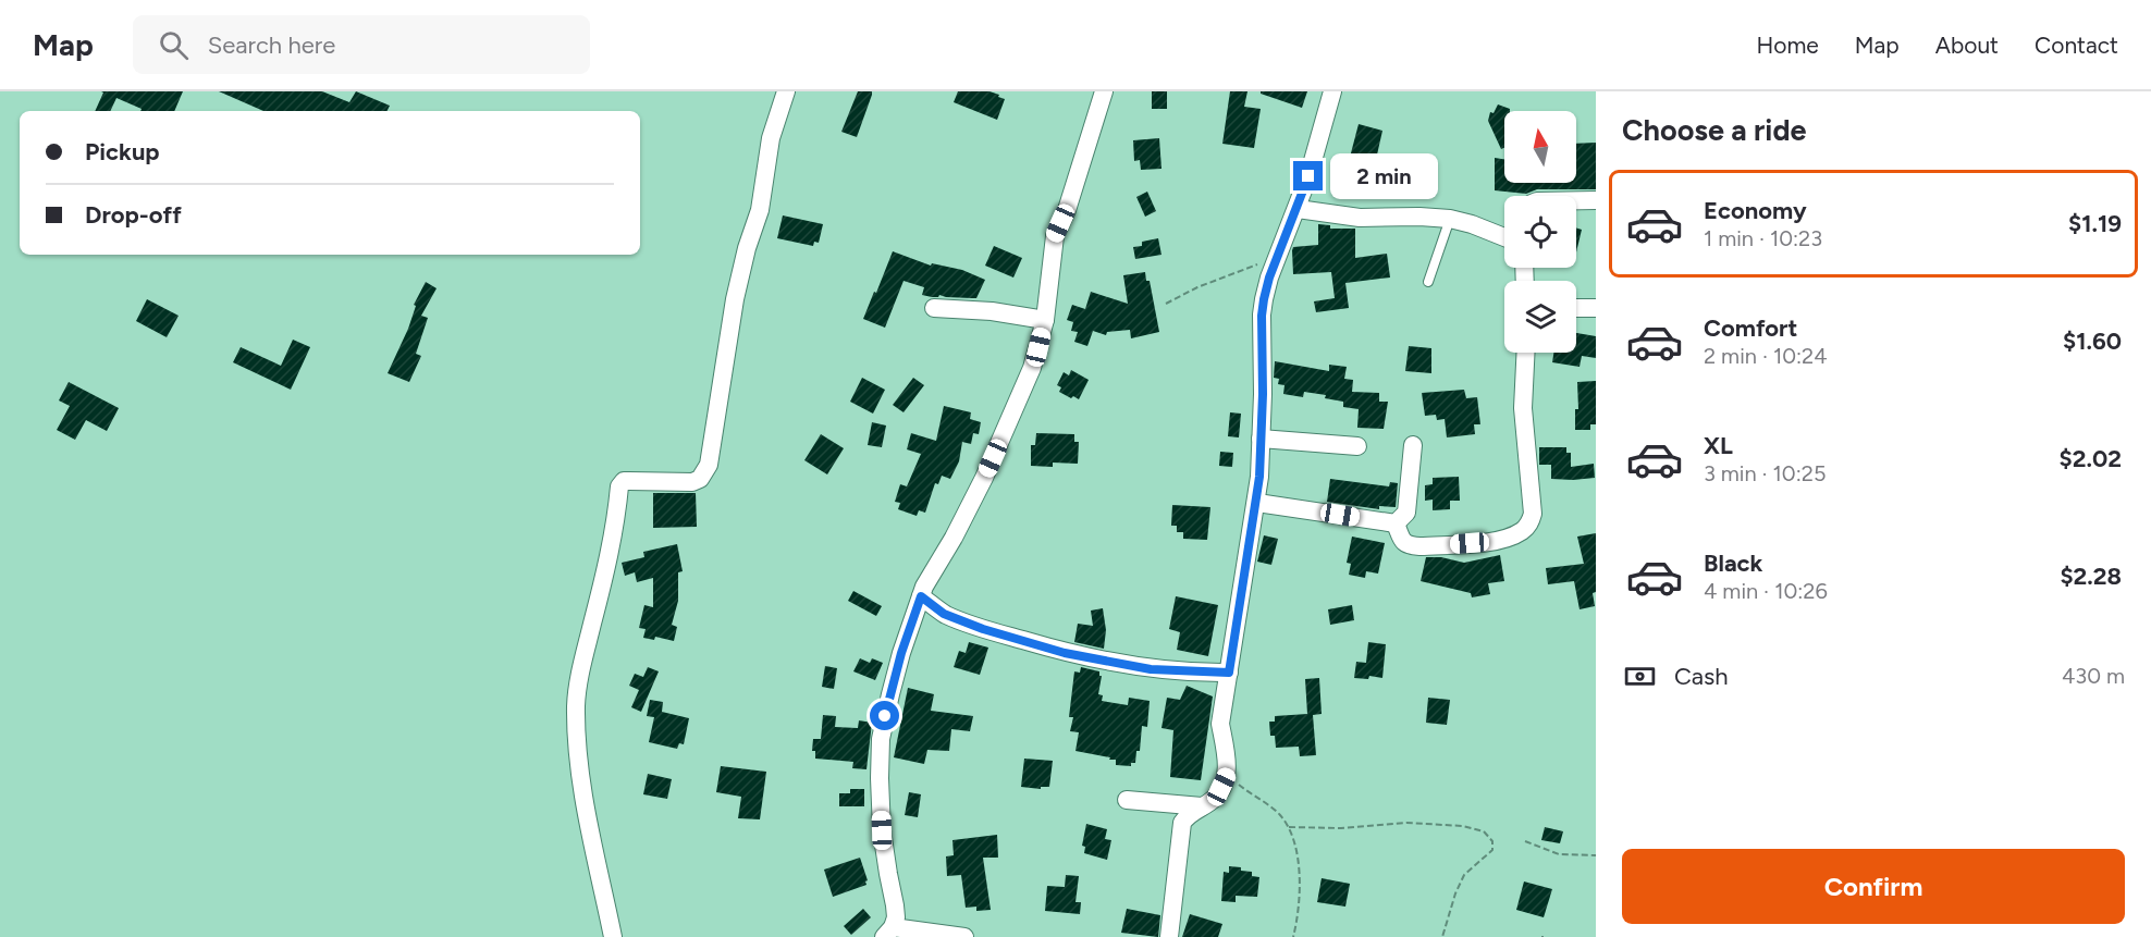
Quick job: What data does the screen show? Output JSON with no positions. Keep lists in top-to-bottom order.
{
  "north": "top",
  "page": {
    "header": "Map",
    "search": "Search here",
    "nav": [
      "Home",
      "Map",
      "About",
      "Contact"
    ],
    "heading": "Choose a ride",
    "banner": ["Pickup", "Drop-off"],
    "bubble": "2 min",
    "list": [
      {
        "name": "Economy",
        "note": "1 min · 10:23",
        "value": "$1.19"
      },
      {
        "name": "Comfort",
        "note": "2 min · 10:24",
        "value": "$1.60"
      },
      {
        "name": "XL",
        "note": "3 min · 10:25",
        "value": "$2.02"
      },
      {
        "name": "Black",
        "note": "4 min · 10:26",
        "value": "$2.28"
      }
    ],
    "pay": ["Cash", "430 m"],
    "buttons": "Confirm"
  }
}
